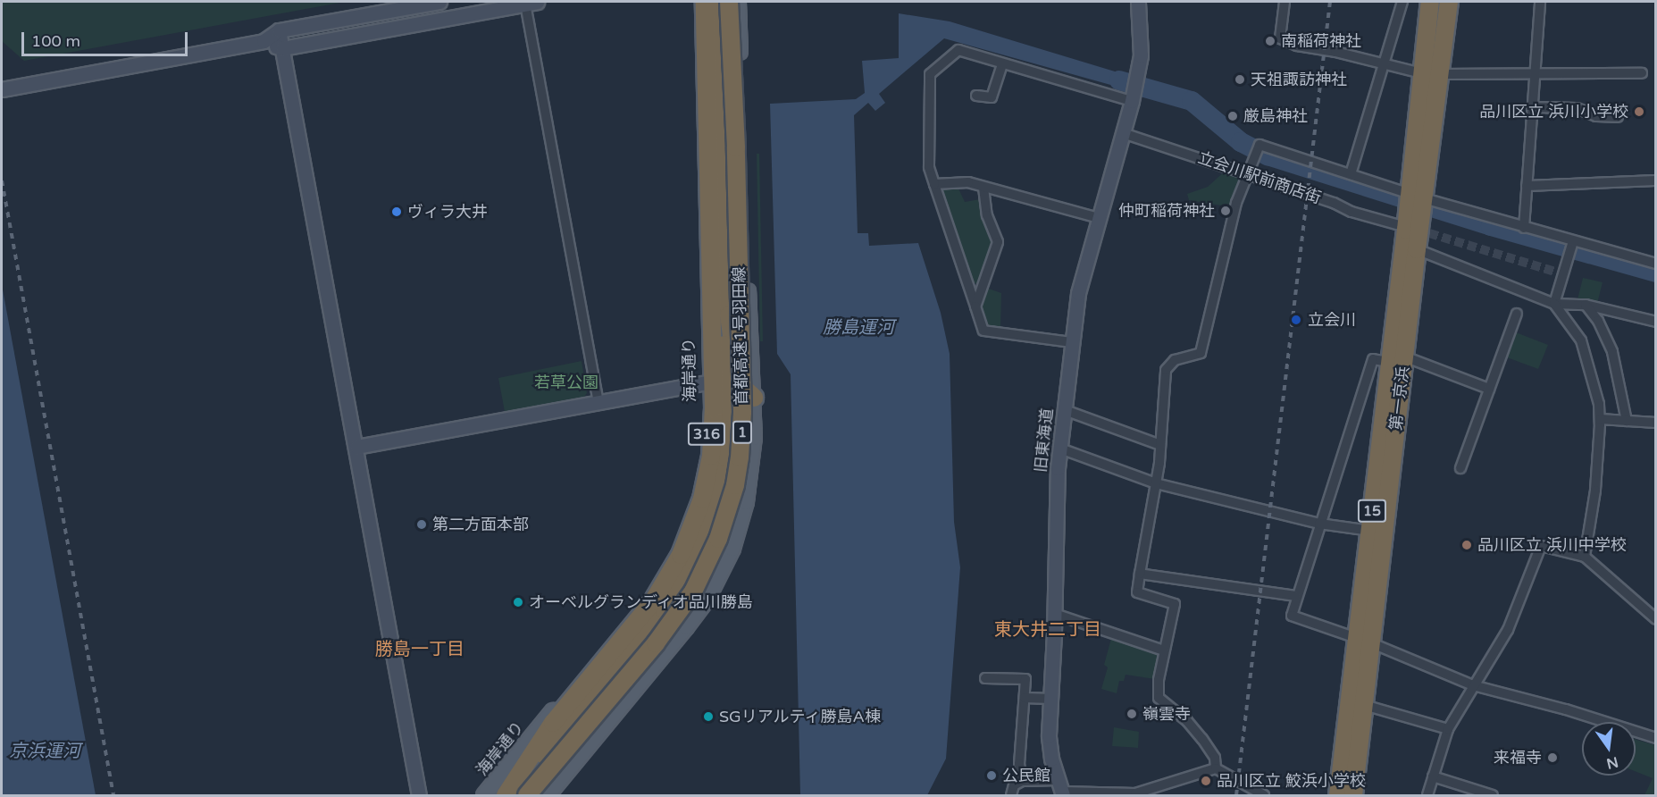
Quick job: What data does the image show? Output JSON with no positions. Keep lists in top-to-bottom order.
{
  "streets": {
    "highway": [
      "首都高速1号羽田線",
      "第一京浜",
      "1",
      "15"
    ],
    "main road": ["海岸通り", "316"],
    "street": ["立会川駅前商店街", "旧東海道"]
  },
  "crossings": [
    ["立会川駅前商店街", "第一京浜"],
    ["立会川駅前商店街", "旧東海道"]
  ],
  "districts": ["東大井二丁目", "勝島一丁目"],
  "water": ["勝島運河", "京浜運河"],
  "parks": ["若草公園"],
  "places": [
    "南稲荷神社",
    "天祖諏訪神社",
    "品川区立 浜川小学校",
    "厳島神社",
    "仲町稲荷神社",
    "ヴィラ大井",
    "立会川",
    "第二方面本部",
    "品川区立 浜川中学校",
    "オーベルグランディオ品川勝島",
    "嶺雲寺",
    "SGリアルティ勝島A棟",
    "来福寺",
    "公民館",
    "品川区立 鮫浜小学校"
  ],
  "scale_bar": "100 m",
  "north": "bottom"
}
